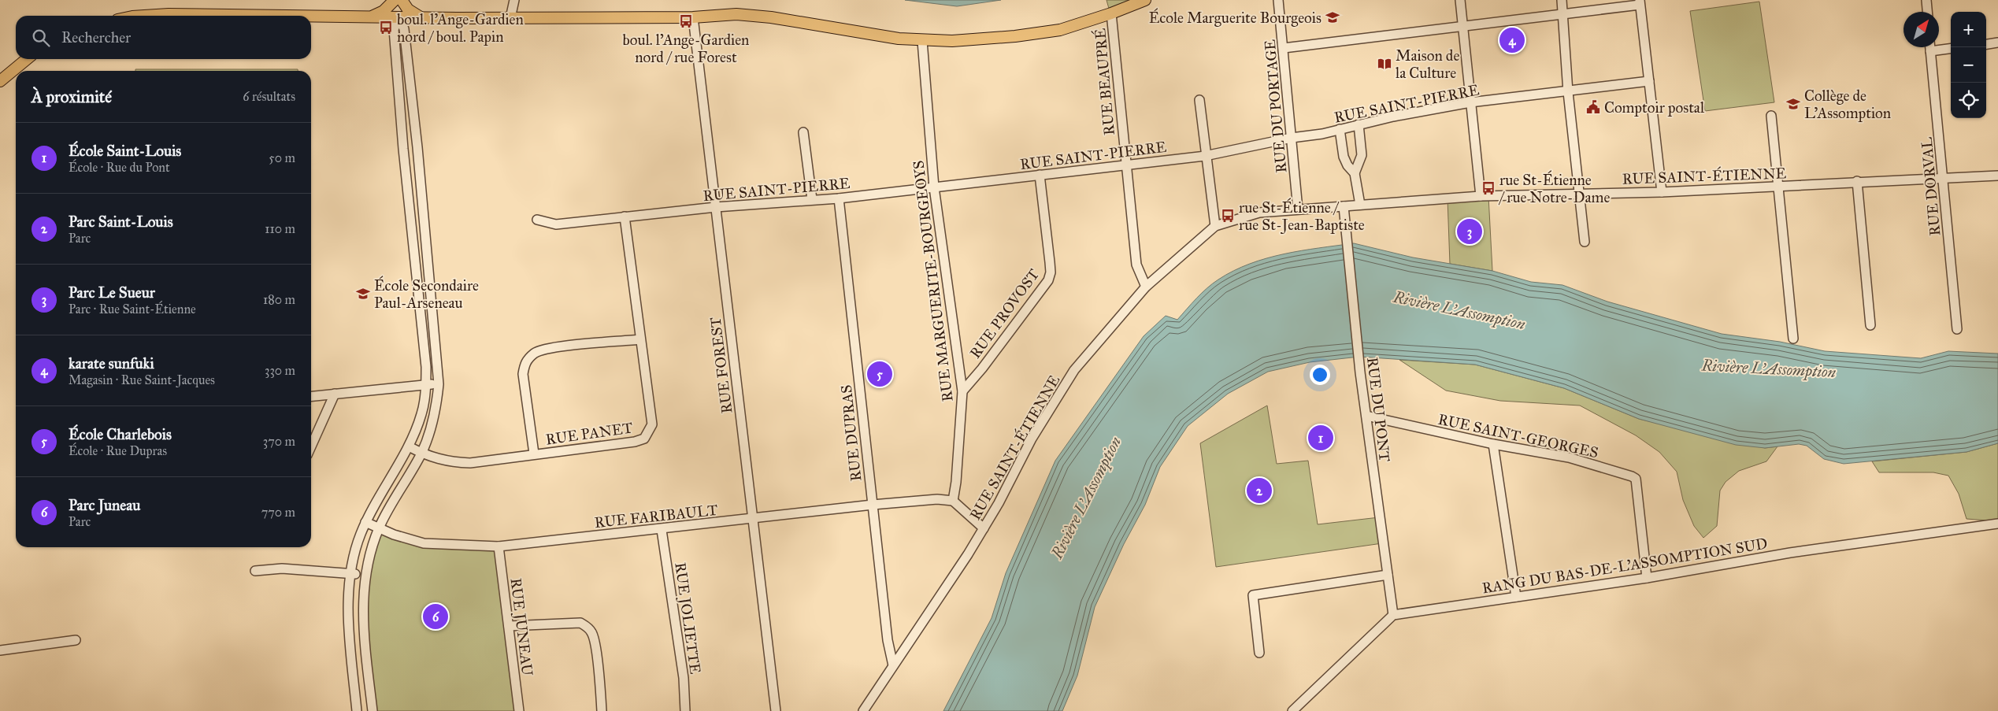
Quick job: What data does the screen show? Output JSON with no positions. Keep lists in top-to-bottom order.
{
  "streets": {
    "street": [
      "RUE BEAUPRÉ",
      "RUE SAINT-PIERRE",
      "RUE DU PORTAGE",
      "RUE SAINT-ÉTIENNE",
      "RUE DORVAL",
      "RUE MARGUERITE-BOURGEOYS",
      "RUE PROVOST",
      "RUE FOREST",
      "RUE DU PONT",
      "RUE PANET",
      "RUE DUPRAS",
      "RUE SAINT-GEORGES",
      "RUE FARIBAULT",
      "RANG DU BAS-DE-L'ASSOMPTION SUD",
      "RUE JOLIETTE",
      "RUE JUNEAU"
    ]
  },
  "crossings": [
    ["RUE BEAUPRÉ", "RUE SAINT-PIERRE"],
    ["RUE BEAUPRÉ", "RUE SAINT-ÉTIENNE"],
    ["RUE SAINT-PIERRE", "RUE DU PORTAGE"],
    ["RUE SAINT-PIERRE", "RUE MARGUERITE-BOURGEOYS"],
    ["RUE SAINT-PIERRE", "RUE PROVOST"],
    ["RUE SAINT-PIERRE", "RUE FOREST"],
    ["RUE SAINT-PIERRE", "RUE PANET"],
    ["RUE SAINT-PIERRE", "RUE DUPRAS"],
    ["RUE DU PORTAGE", "RUE SAINT-ÉTIENNE"],
    ["RUE SAINT-ÉTIENNE", "RUE DORVAL"],
    ["RUE SAINT-ÉTIENNE", "RUE DU PONT"],
    ["RUE SAINT-ÉTIENNE", "RUE DUPRAS"],
    ["RUE MARGUERITE-BOURGEOYS", "RUE PROVOST"],
    ["RUE MARGUERITE-BOURGEOYS", "RUE FARIBAULT"],
    ["RUE FOREST", "RUE FARIBAULT"],
    ["RUE DU PONT", "RUE SAINT-GEORGES"],
    ["RUE DU PONT", "RANG DU BAS-DE-L'ASSOMPTION SUD"],
    ["RUE DUPRAS", "RUE FARIBAULT"],
    ["RUE SAINT-GEORGES", "RANG DU BAS-DE-L'ASSOMPTION SUD"],
    ["RUE FARIBAULT", "RUE JOLIETTE"],
    ["RUE FARIBAULT", "RUE JUNEAU"]
  ],
  "water": ["Rivière L'Assomption"],
  "places": {
    "school or university": ["École Marguerite Bourgeois", "Collège de L'Assomption", "École Secondaire Paul-Arseneau"],
    "bus stop": [
      "boul. l'Ange-Gardien nord / rue Forest",
      "boul. l'Ange-Gardien nord / boul. Papin",
      "rue St-Étienne / rue Notre-Dame",
      "rue St-Étienne / rue St-Jean-Baptiste"
    ],
    "library": ["Maison de la Culture"],
    "public building": ["Comptoir postal"]
  },
  "north": "top right",
  "page": {
    "map_buttons": ["+", "−"],
    "search": "Rechercher",
    "pins": [
      "4",
      "3",
      "5",
      "1",
      "2",
      "6"
    ],
    "heading": ["À proximité", "6 résultats"],
    "list": [
      {
        "mark": "1",
        "name": "École Saint-Louis",
        "note": "École · Rue du Pont",
        "value": "50 m"
      },
      {
        "mark": "2",
        "name": "Parc Saint-Louis",
        "note": "Parc",
        "value": "110 m"
      },
      {
        "mark": "3",
        "name": "Parc Le Sueur",
        "note": "Parc · Rue Saint-Étienne",
        "value": "180 m"
      },
      {
        "mark": "4",
        "name": "karate sunfuki",
        "note": "Magasin · Rue Saint-Jacques",
        "value": "330 m"
      },
      {
        "mark": "5",
        "name": "École Charlebois",
        "note": "École · Rue Dupras",
        "value": "370 m"
      },
      {
        "mark": "6",
        "name": "Parc Juneau",
        "note": "Parc",
        "value": "770 m"
      }
    ]
  }
}
